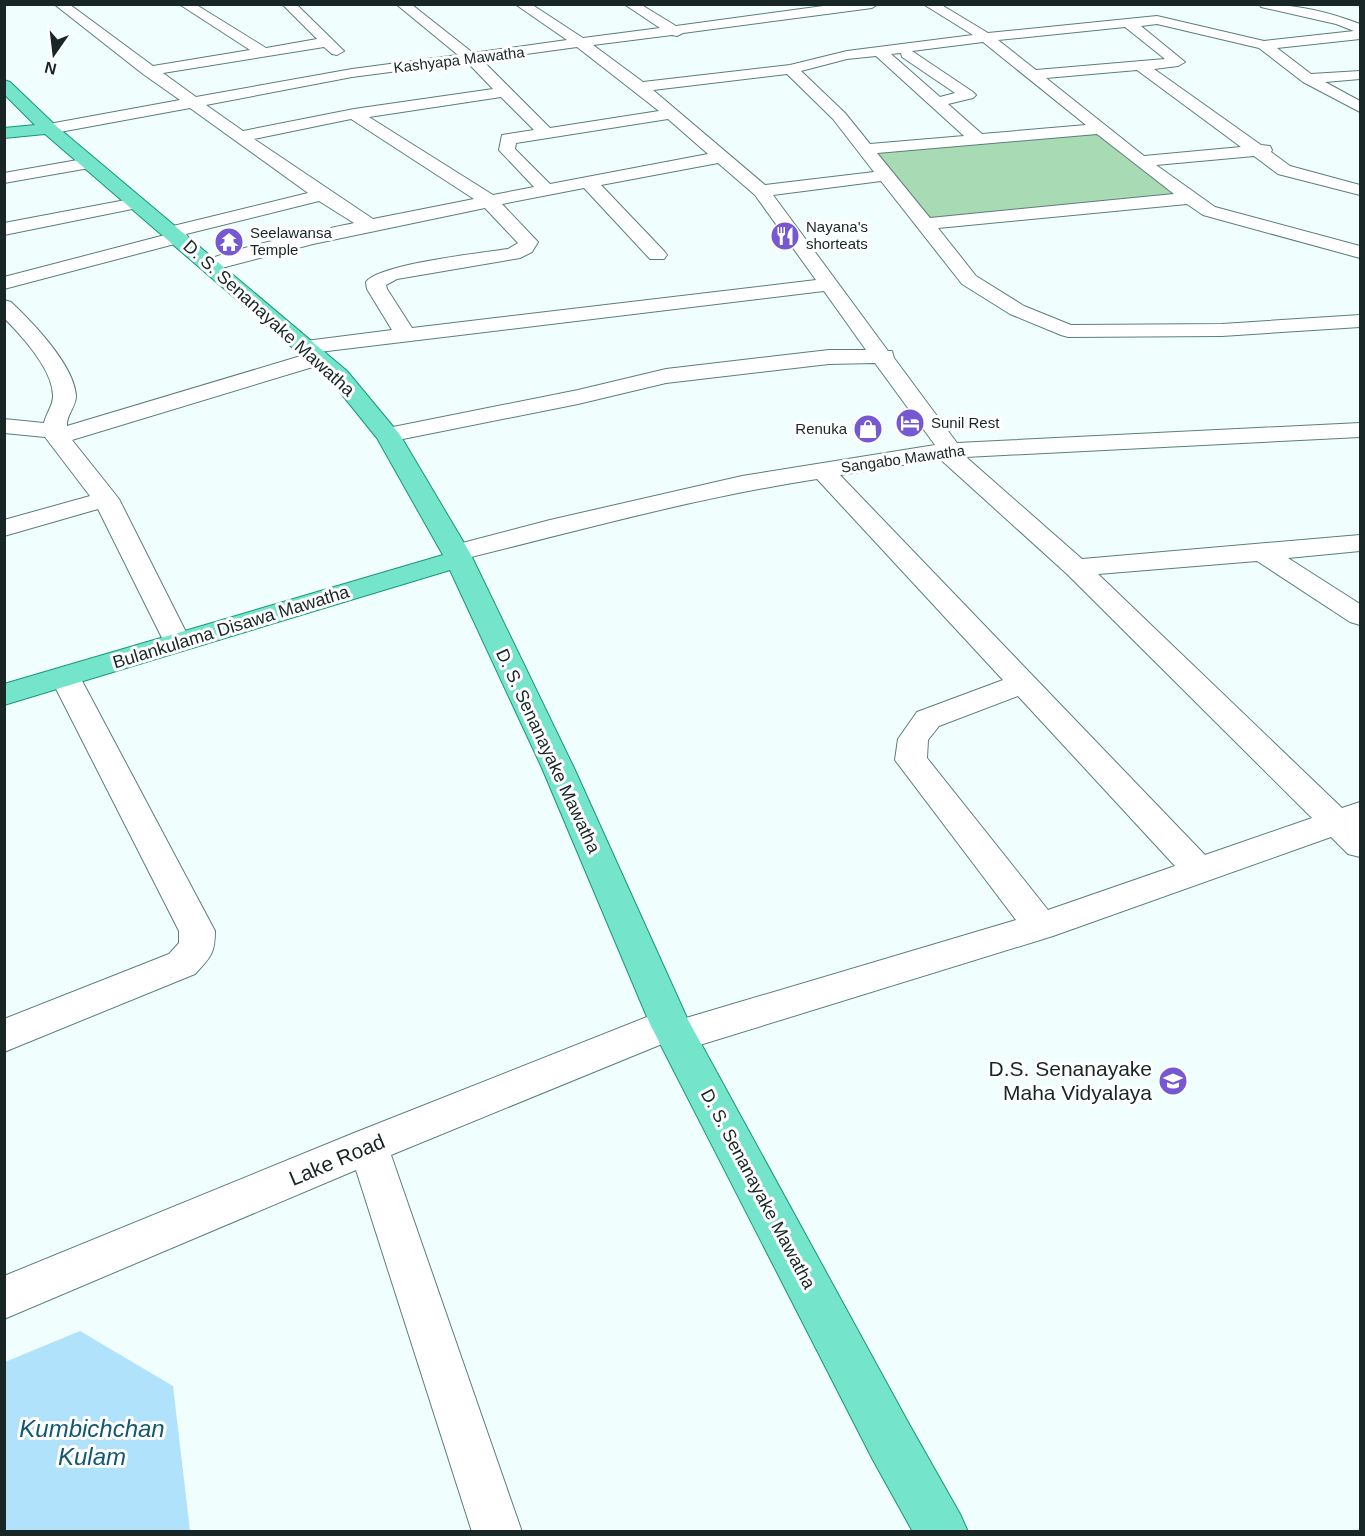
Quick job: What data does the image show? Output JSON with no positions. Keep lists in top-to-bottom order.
{
  "streets": {
    "main road": ["D. S. Senanayake Mawatha", "Bulankulama Disawa Mawatha"],
    "street": ["Kashyapa Mawatha", "Sangabo Mawatha", "Lake Road"]
  },
  "crossings": [
    ["Kashyapa Mawatha", "D. S. Senanayake Mawatha"],
    ["D. S. Senanayake Mawatha", "Sangabo Mawatha"],
    ["D. S. Senanayake Mawatha", "Bulankulama Disawa Mawatha"],
    ["D. S. Senanayake Mawatha", "Lake Road"],
    ["Sangabo Mawatha", "Bulankulama Disawa Mawatha"]
  ],
  "water": ["Kumbichchan Kulam"],
  "places": {
    "restaurant": ["Nayana's shorteats"],
    "temple": ["Seelawansa Temple"],
    "hotel": ["Sunil Rest"],
    "shop": ["Renuka"],
    "school or university": ["D.S. Senanayake Maha Vidyalaya"]
  },
  "north": "bottom"
}
